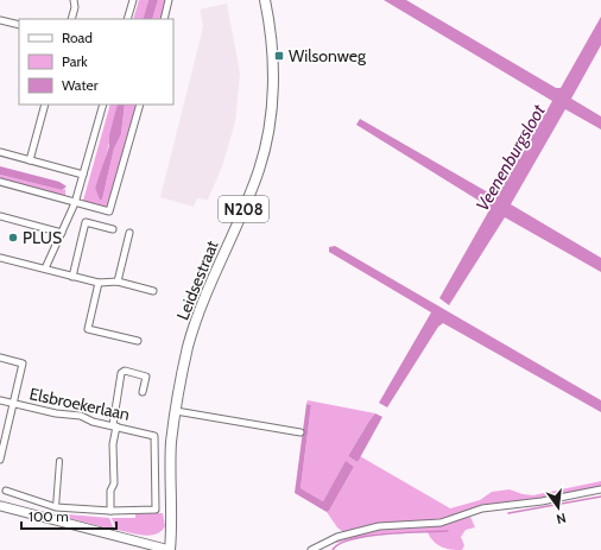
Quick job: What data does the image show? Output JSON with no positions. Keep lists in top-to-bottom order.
{
  "streets": {
    "main road": ["N208", "Leidsestraat"],
    "street": ["Elsbroekerlaan"]
  },
  "water": ["Veenenburgsloot"],
  "places": {
    "transit": ["Wilsonweg"],
    "other": ["PLUS"]
  },
  "legend": ["Road", "Park", "Water"],
  "scale_bar": "100 m",
  "north": "bottom"
}
